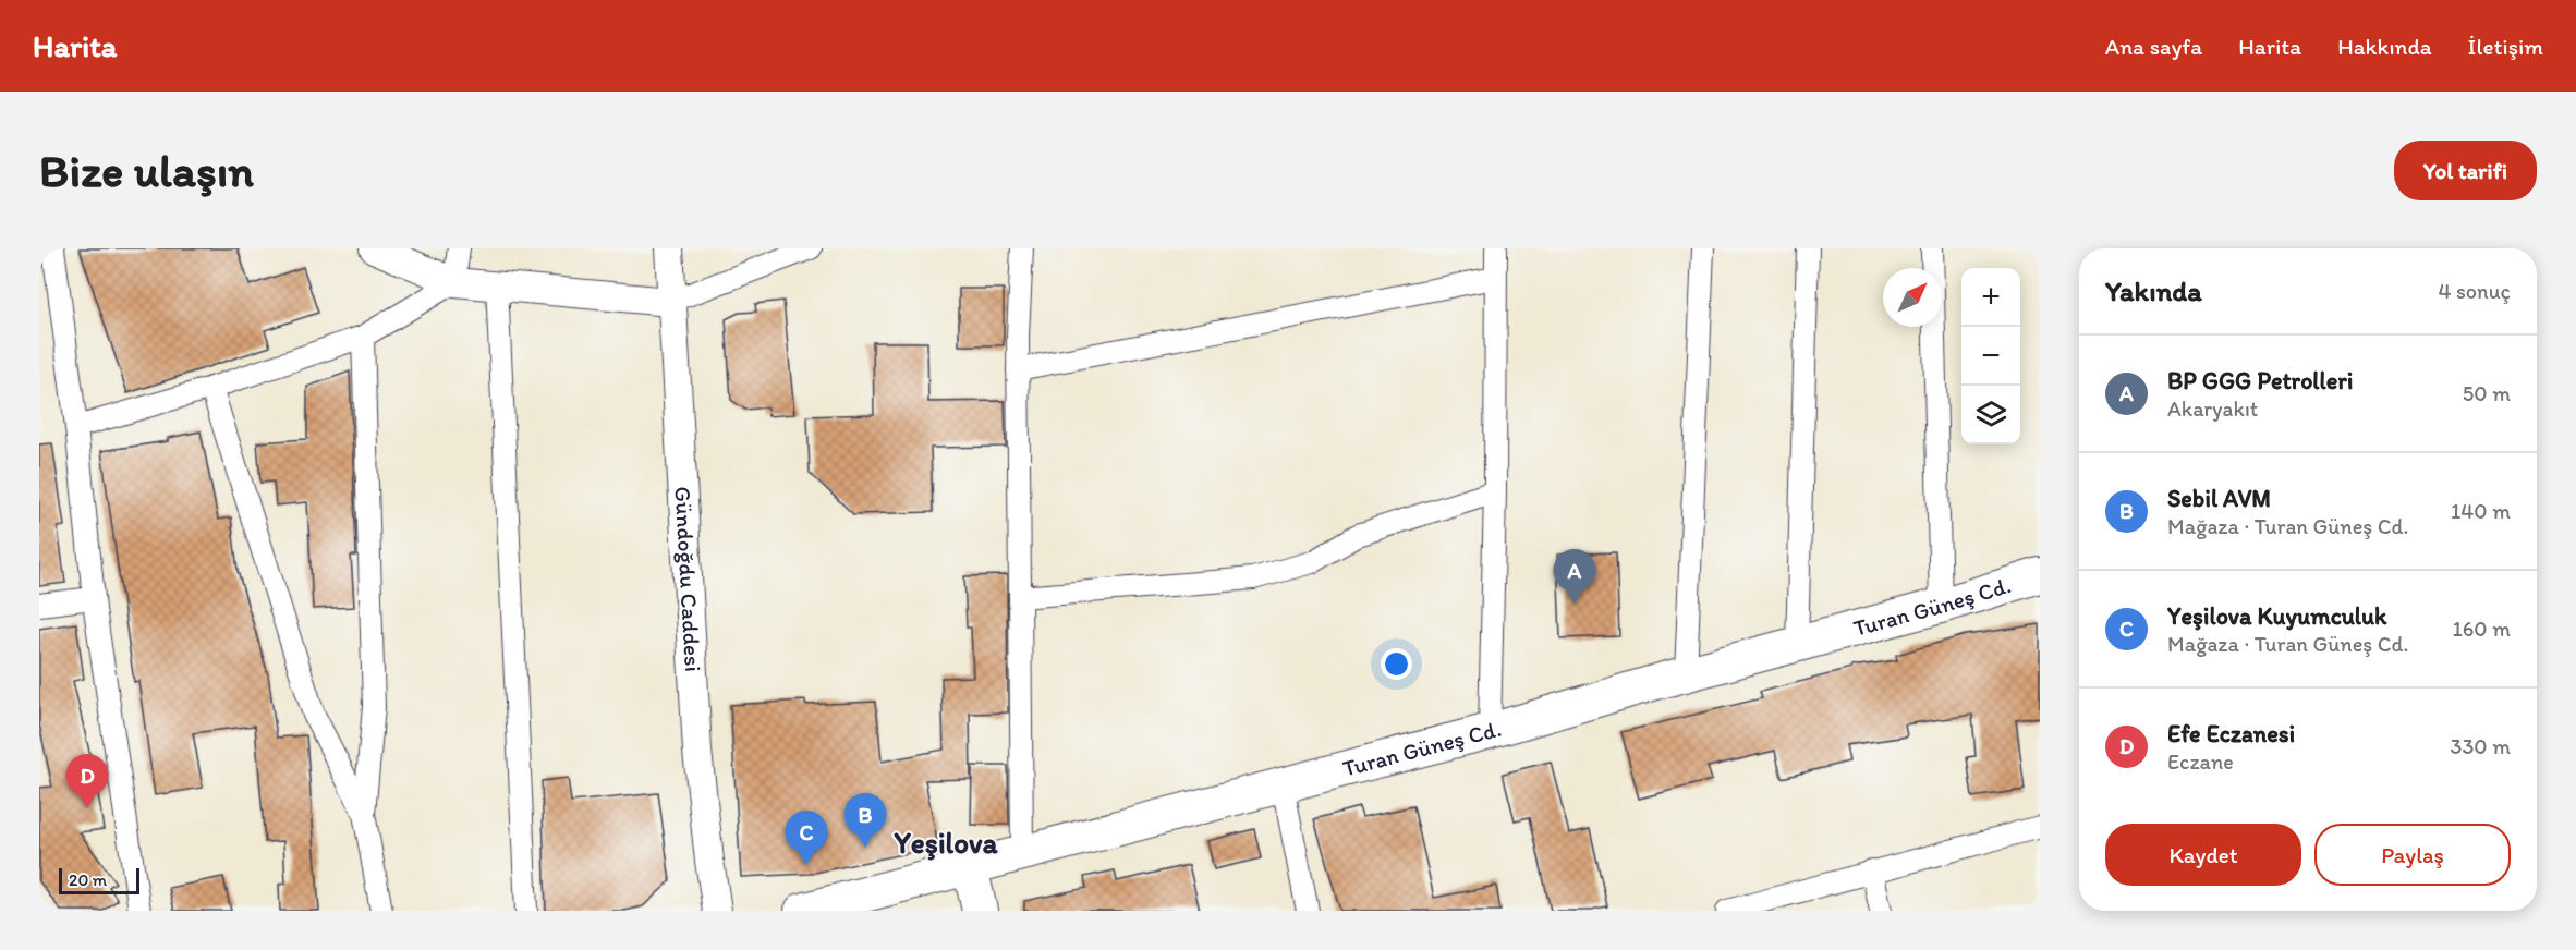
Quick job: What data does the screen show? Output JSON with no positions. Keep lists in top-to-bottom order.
{
  "streets": {
    "main road": ["Turan Güneş Cd."],
    "street": ["Gündoğdu Caddesi"]
  },
  "districts": ["Yeşilova"],
  "scale_bar": "20 m",
  "north": "top right",
  "page": {
    "header": "Harita",
    "nav": [
      "Ana sayfa",
      "Harita",
      "Hakkında",
      "İletişim"
    ],
    "buttons": [
      "Yol tarifi",
      ["Kaydet", "Paylaş"]
    ],
    "title": "Bize ulaşın",
    "heading": ["Yakında", "4 sonuç"],
    "map_buttons": ["+", "−"],
    "list": [
      {
        "mark": "A",
        "name": "BP GGG Petrolleri",
        "note": "Akaryakıt",
        "value": "50 m"
      },
      {
        "mark": "B",
        "name": "Sebil AVM",
        "note": "Mağaza · Turan Güneş Cd.",
        "value": "140 m"
      },
      {
        "mark": "C",
        "name": "Yeşilova Kuyumculuk",
        "note": "Mağaza · Turan Güneş Cd.",
        "value": "160 m"
      },
      {
        "mark": "D",
        "name": "Efe Eczanesi",
        "note": "Eczane",
        "value": "330 m"
      }
    ],
    "pins": [
      "A",
      "D",
      "B",
      "C"
    ],
    "scale": "20 m"
  }
}
